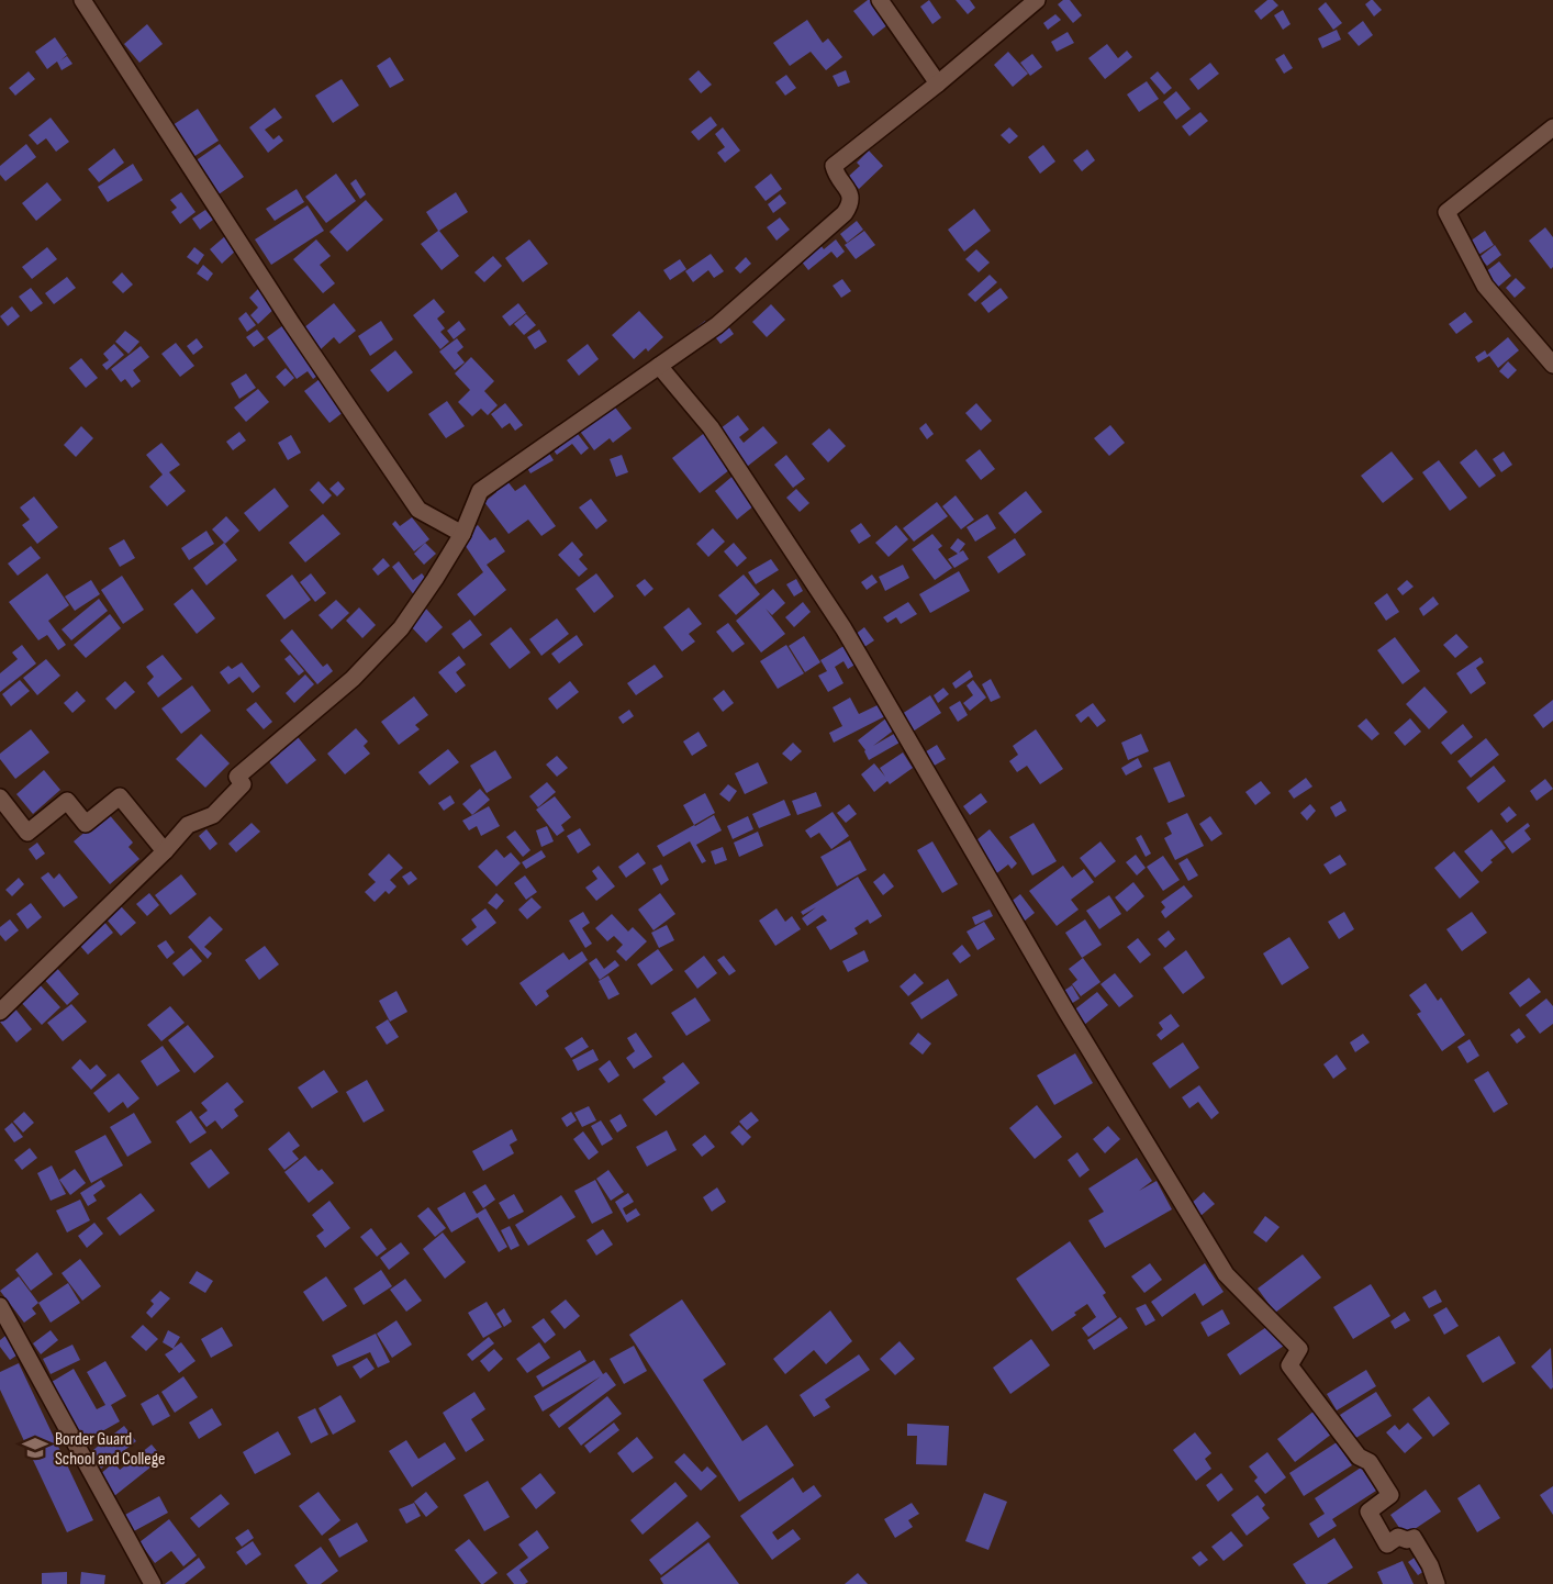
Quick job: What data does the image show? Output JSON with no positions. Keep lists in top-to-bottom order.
{
  "places": {
    "school or university": ["Border Guard School and College"]
  }
}
